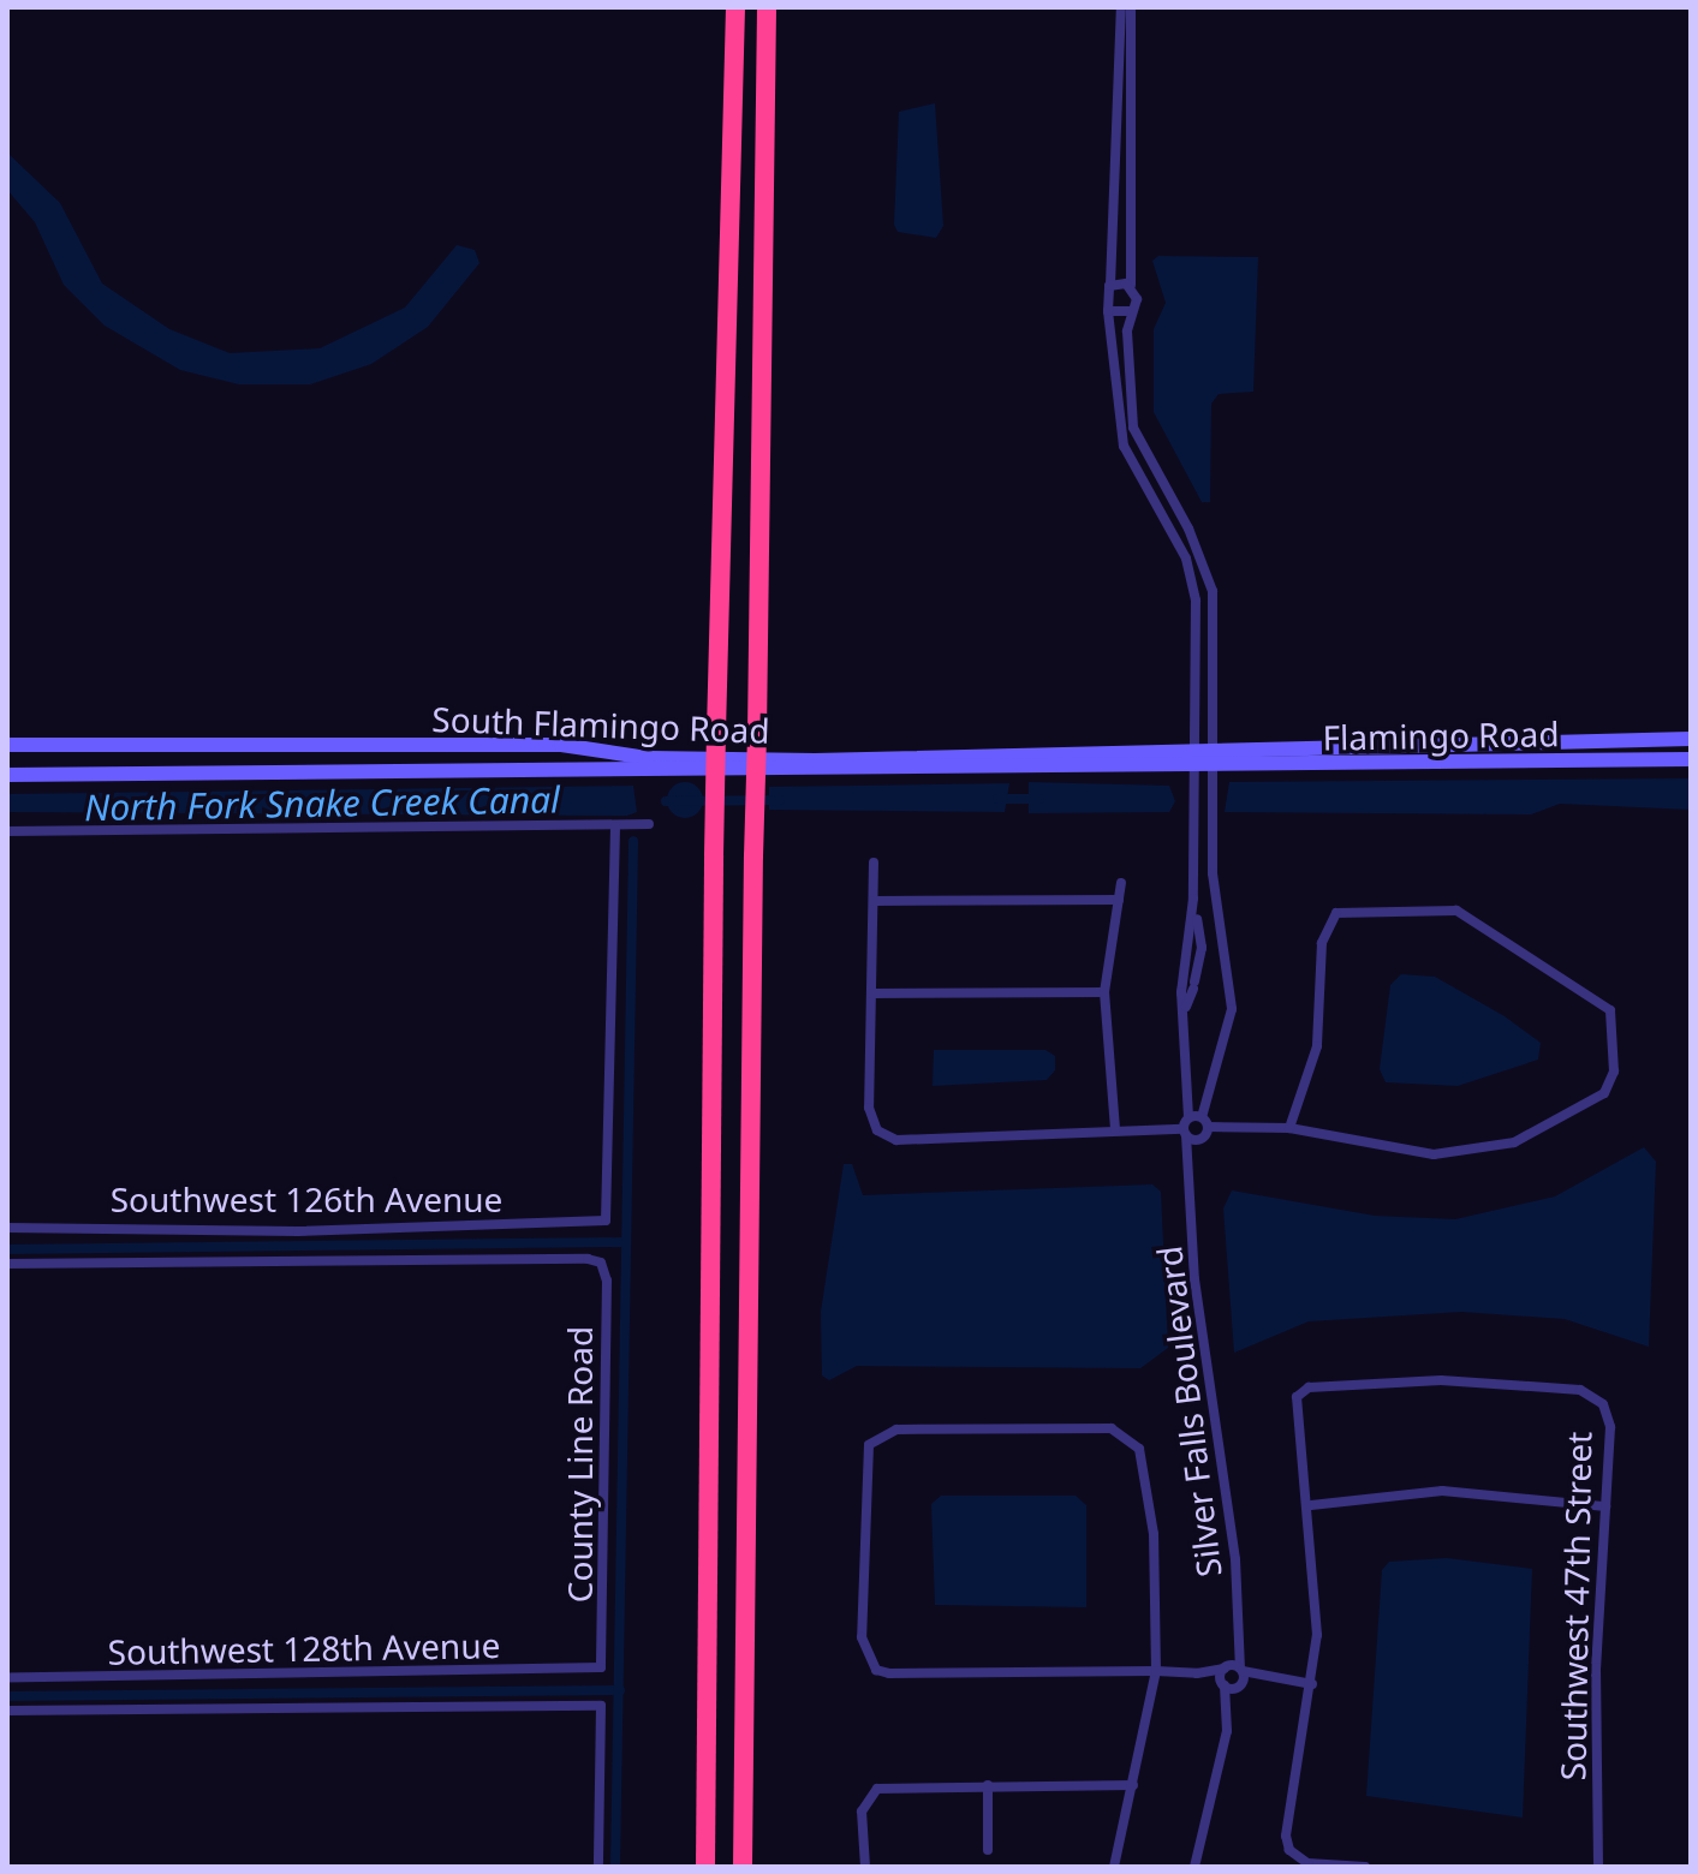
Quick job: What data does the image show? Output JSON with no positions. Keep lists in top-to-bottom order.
{
  "streets": {
    "main road": ["South Flamingo Road", "Flamingo Road"],
    "street": [
      "Southwest 126th Avenue",
      "Silver Falls Boulevard",
      "County Line Road",
      "Southwest 47th Street",
      "Southwest 128th Avenue"
    ]
  },
  "crossings": [
    ["South Flamingo Road", "Flamingo Road"],
    ["Flamingo Road", "Silver Falls Boulevard"],
    ["Southwest 126th Avenue", "County Line Road"],
    ["County Line Road", "Southwest 128th Avenue"]
  ],
  "water": ["North Fork Snake Creek Canal"]
}
